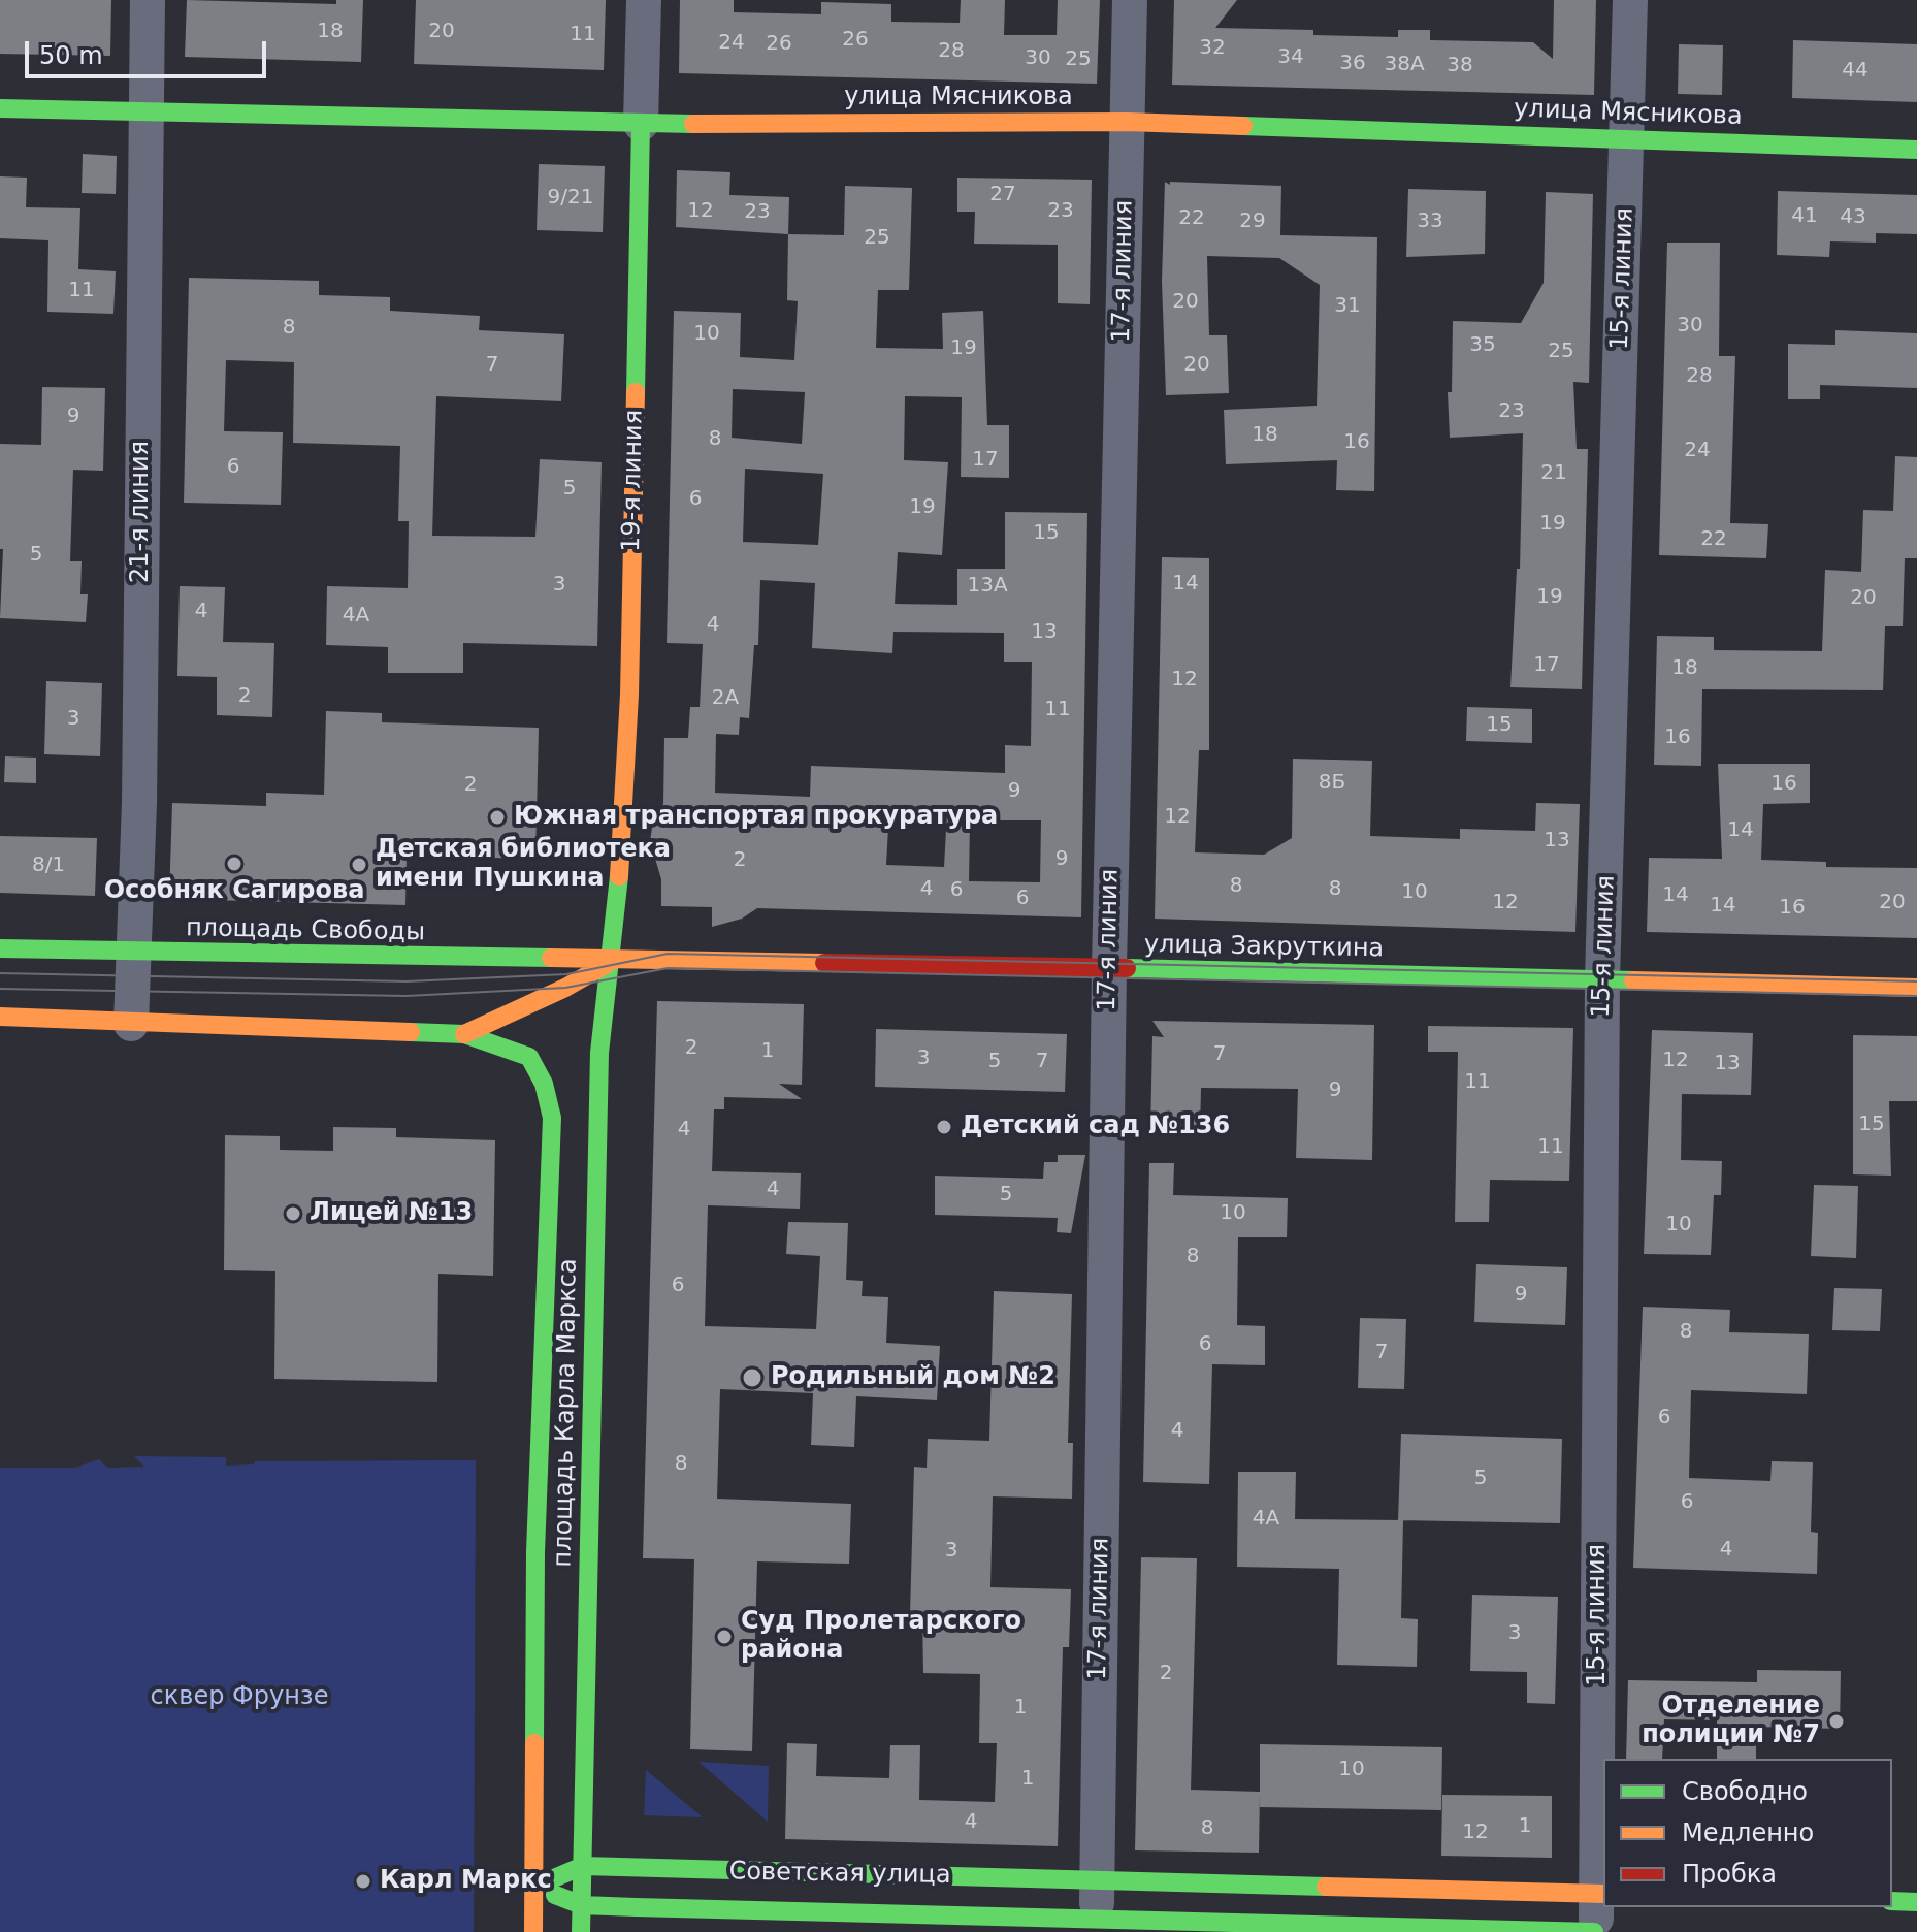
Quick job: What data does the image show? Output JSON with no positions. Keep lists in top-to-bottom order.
{
  "streets": {
    "main road": [
      "улица Мясникова",
      "19-я линия",
      "площадь Свободы",
      "улица Закруткина",
      "площадь Карла Маркса",
      "Советская улица"
    ],
    "street": ["17-я линия", "15-я линия", "21-я линия"]
  },
  "crossings": [
    ["улица Мясникова", "17-я линия"],
    ["улица Мясникова", "15-я линия"],
    ["улица Мясникова", "19-я линия"],
    ["улица Мясникова", "21-я линия"],
    ["17-я линия", "улица Закруткина"],
    ["17-я линия", "Советская улица"],
    ["15-я линия", "улица Закруткина"],
    ["15-я линия", "Советская улица"],
    ["19-я линия", "площадь Свободы"],
    ["19-я линия", "улица Закруткина"],
    ["19-я линия", "площадь Карла Маркса"],
    ["21-я линия", "площадь Свободы"],
    ["площадь Свободы", "улица Закруткина"],
    ["площадь Свободы", "площадь Карла Маркса"],
    ["улица Закруткина", "площадь Карла Маркса"],
    ["площадь Карла Маркса", "Советская улица"]
  ],
  "parks": ["сквер Фрунзе"],
  "places": [
    "Южная транспортая прокуратура",
    "Особняк Сагирова",
    "Детская библиотека имени Пушкина",
    "Детский сад №136",
    "Лицей №13",
    "Родильный дом №2",
    "Суд Пролетарского района",
    "Отделение полиции №7",
    "Карл Маркс"
  ],
  "house_numbers": [
    "18",
    "20",
    "11",
    "26",
    "24",
    "26",
    "32",
    "28",
    "34",
    "30",
    "25",
    "36",
    "38А",
    "38",
    "44",
    "27",
    "9/21",
    "12",
    "23",
    "23",
    "41",
    "43",
    "22",
    "29",
    "33",
    "25",
    "11",
    "20",
    "31",
    "30",
    "8",
    "10",
    "35",
    "19",
    "25",
    "7",
    "20",
    "28",
    "23",
    "9",
    "18",
    "8",
    "16",
    "24",
    "17",
    "6",
    "21",
    "5",
    "6",
    "19",
    "19",
    "15",
    "22",
    "5",
    "14",
    "3",
    "13А",
    "19",
    "20",
    "4",
    "4А",
    "4",
    "13",
    "17",
    "18",
    "12",
    "2",
    "2А",
    "11",
    "3",
    "15",
    "16",
    "8Б",
    "16",
    "2",
    "9",
    "12",
    "14",
    "13",
    "9",
    "2",
    "8/1",
    "8",
    "4",
    "8",
    "6",
    "10",
    "14",
    "6",
    "12",
    "20",
    "14",
    "16",
    "2",
    "1",
    "7",
    "3",
    "12",
    "5",
    "7",
    "13",
    "11",
    "9",
    "15",
    "4",
    "11",
    "4",
    "5",
    "10",
    "10",
    "8",
    "6",
    "9",
    "8",
    "6",
    "7",
    "6",
    "4",
    "8",
    "5",
    "6",
    "4А",
    "4",
    "3",
    "3",
    "2",
    "1",
    "10",
    "1",
    "4",
    "1",
    "8",
    "12"
  ],
  "legend": ["Свободно", "Медленно", "Пробка"],
  "scale_bar": "50 m"
}
